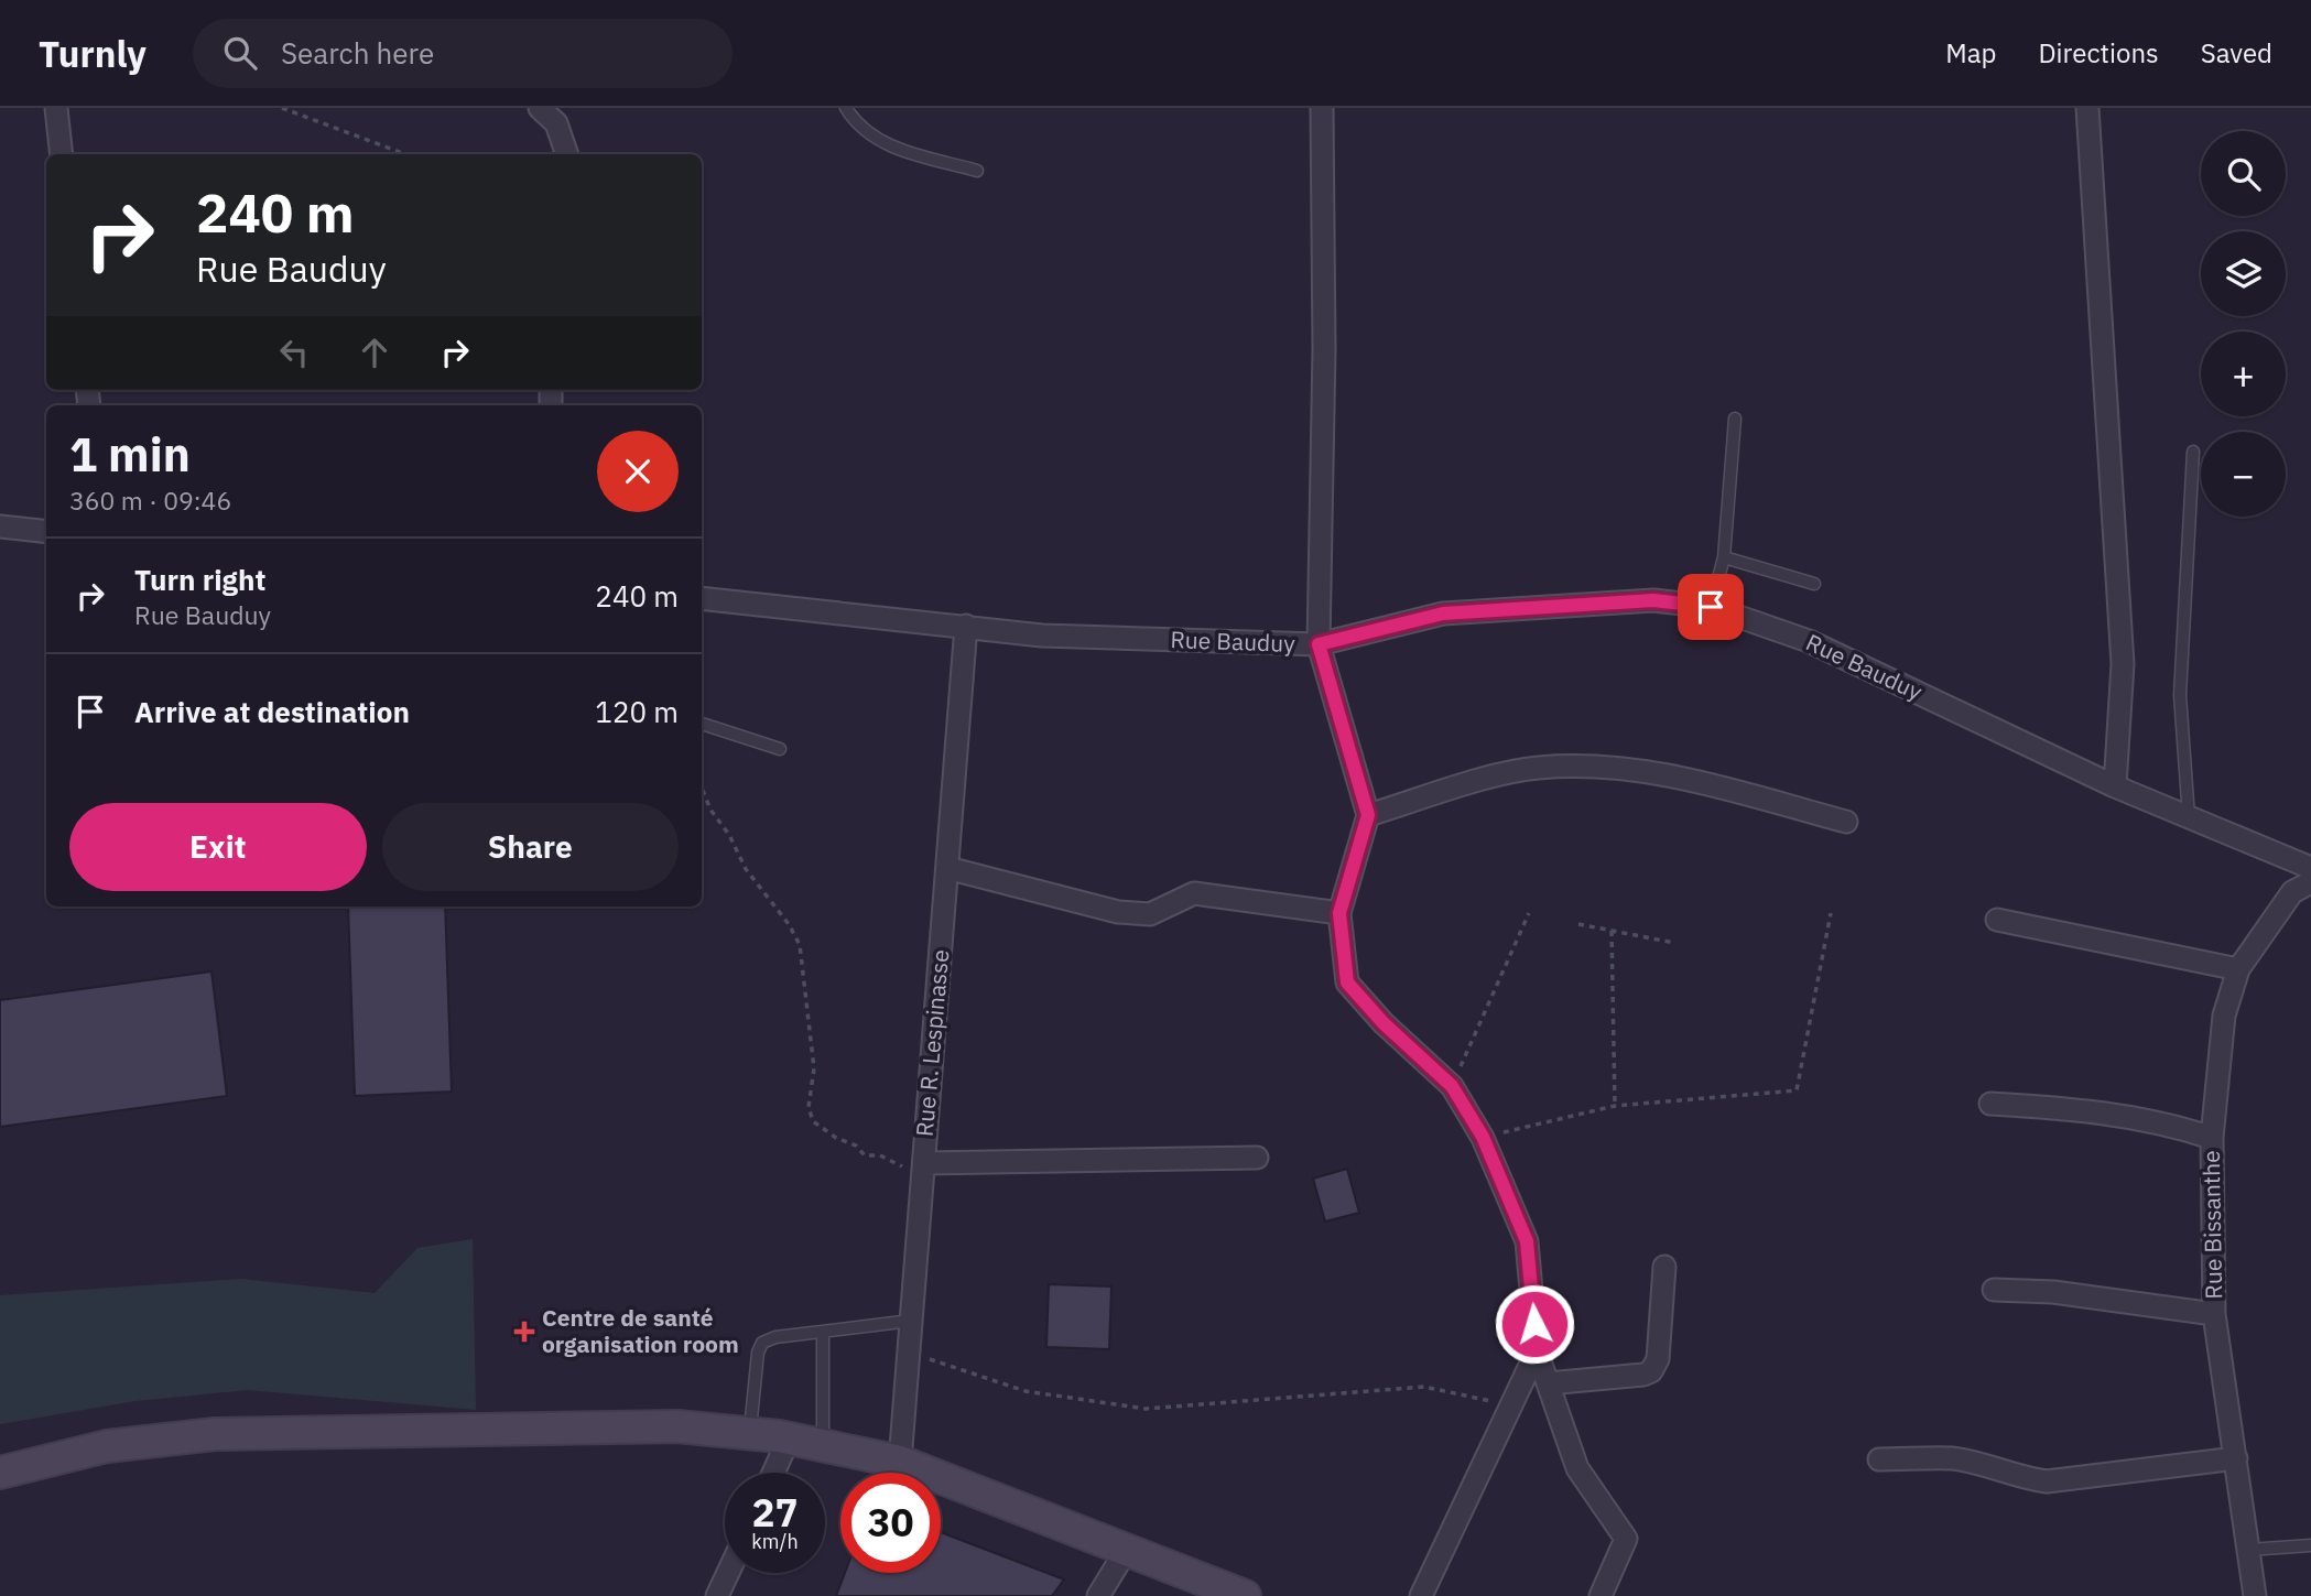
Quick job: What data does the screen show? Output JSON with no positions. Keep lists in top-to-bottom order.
{
  "streets": {
    "street": ["Rue Bauduy", "Rue R. Lespinasse", "Rue Bissanthe"]
  },
  "crossings": [
    ["Rue Bauduy", "Rue R. Lespinasse"]
  ],
  "places": {
    "health": ["Centre de santé organisation room"]
  },
  "page": {
    "header": "Turnly",
    "search": "Search here",
    "nav": ["Map", "Directions", "Saved"],
    "map_buttons": ["+", "−"],
    "turn": ["240 m", "Rue Bauduy"],
    "heading": ["1 min", "360 m · 09:46"],
    "list": [
      {
        "name": "Turn right",
        "note": "Rue Bauduy",
        "value": "240 m"
      },
      {
        "name": "Arrive at destination",
        "value": "120 m"
      }
    ],
    "buttons": ["Exit", "Share"],
    "speed": "27 km/h",
    "limit": "30"
  }
}
